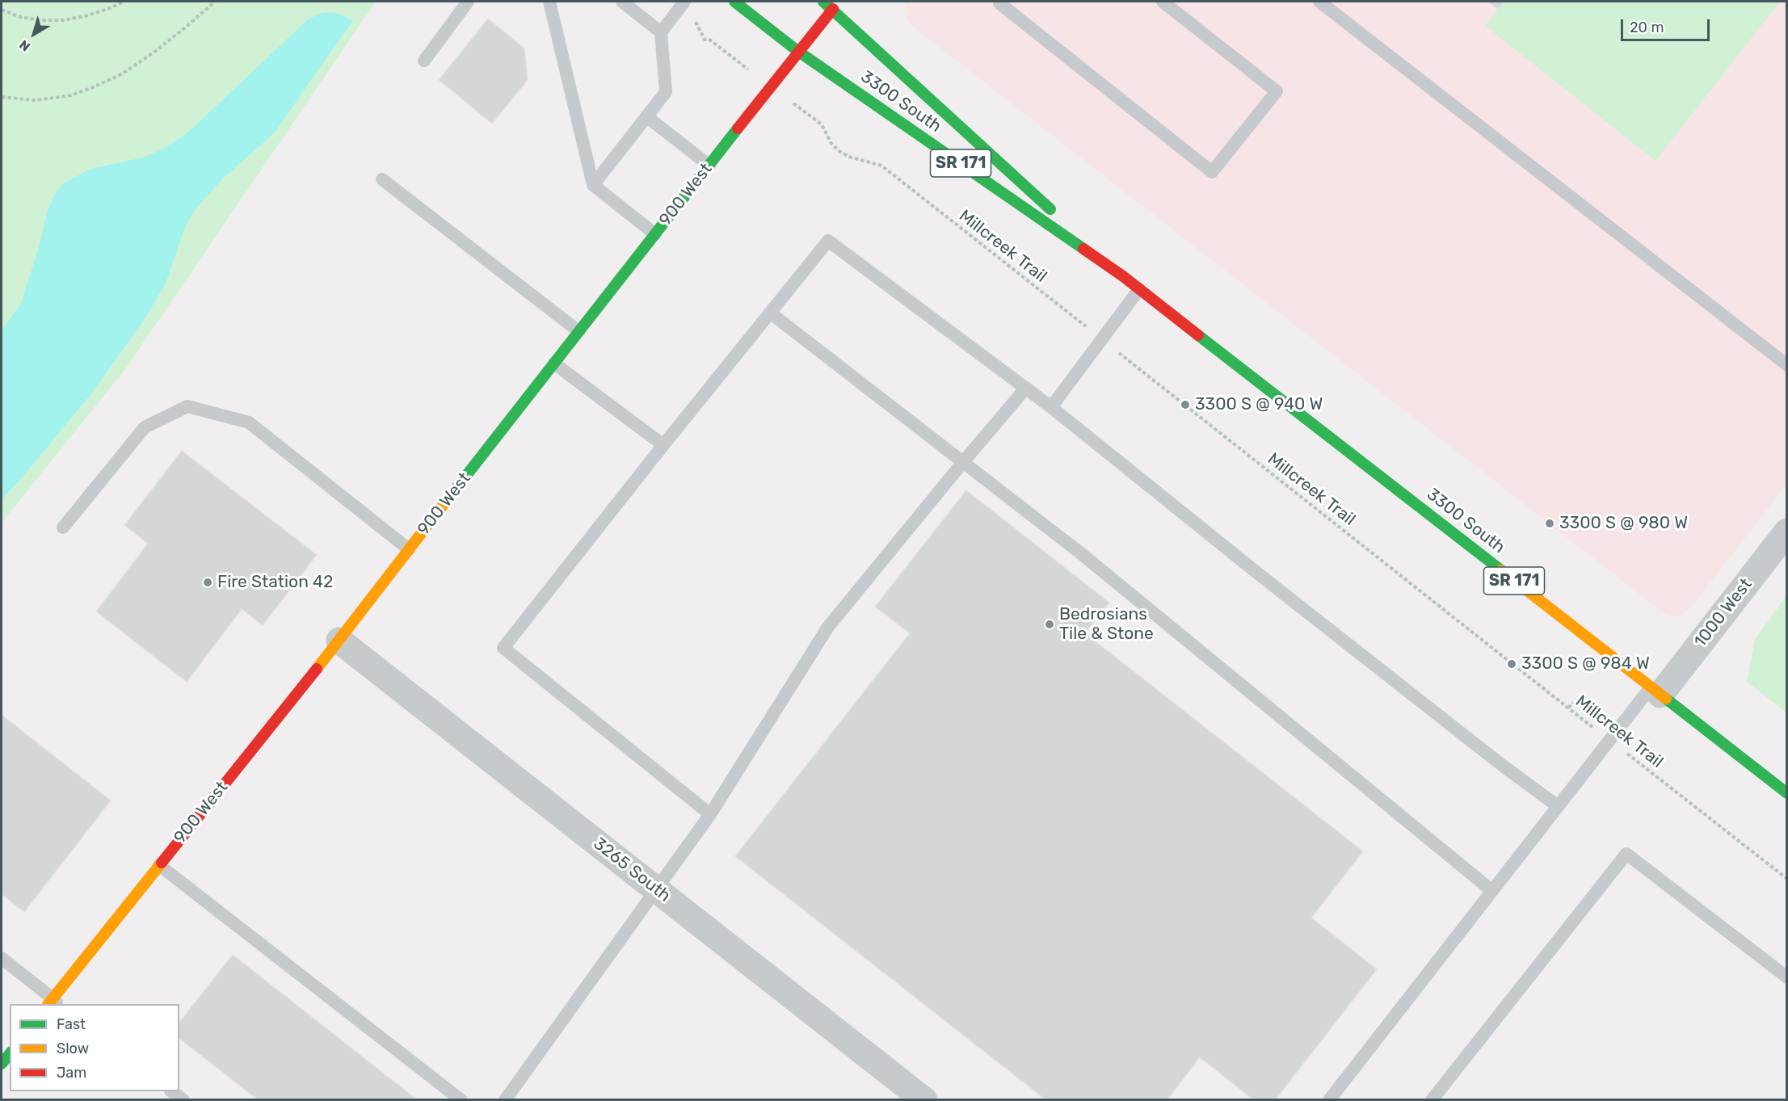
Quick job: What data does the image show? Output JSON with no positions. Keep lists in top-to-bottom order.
{
  "streets": {
    "main road": ["3300 South", "SR 171", "900 West"],
    "street": ["1000 West", "3265 South"],
    "path": ["Millcreek Trail"]
  },
  "crossings": [
    ["3300 South", "900 West"],
    ["3300 South", "1000 West"],
    ["900 West", "3265 South"]
  ],
  "places": [
    "3300 S @ 940 W",
    "3300 S @ 980 W",
    "Fire Station 42",
    "Bedrosians Tile & Stone",
    "3300 S @ 984 W"
  ],
  "legend": ["Fast", "Slow", "Jam"],
  "scale_bar": "20 m",
  "north": "bottom left"
}
